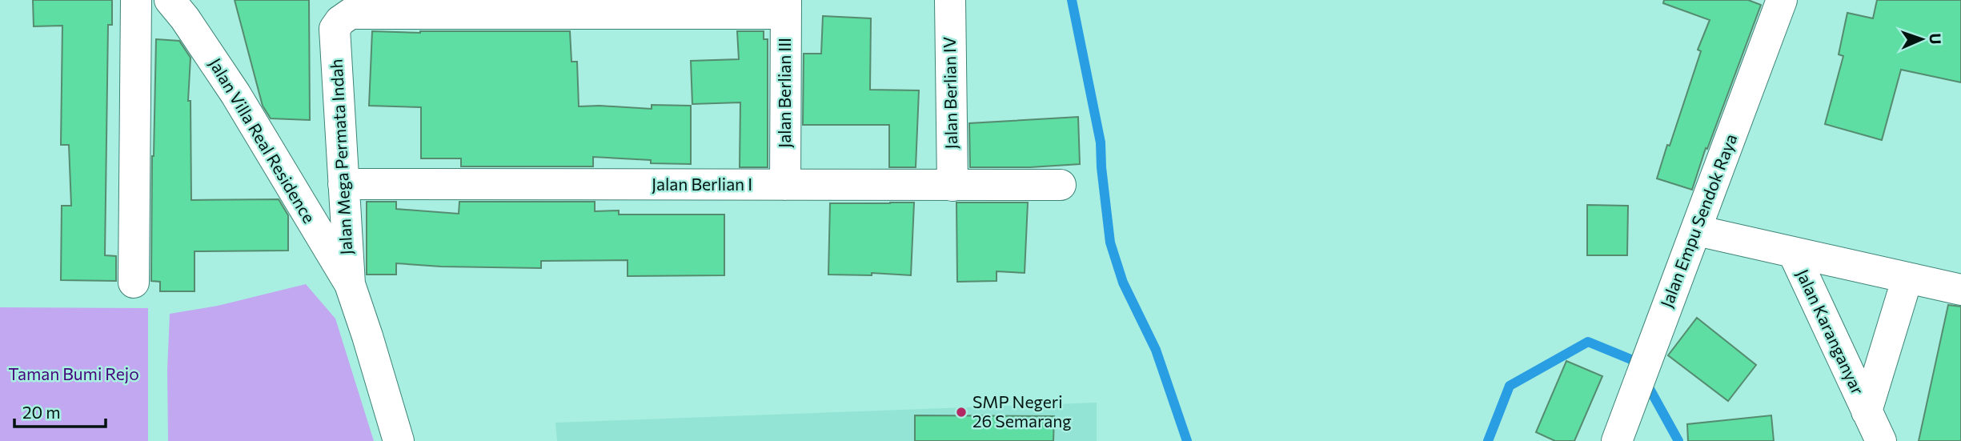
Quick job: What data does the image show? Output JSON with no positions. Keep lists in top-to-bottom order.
{
  "streets": {
    "street": [
      "Jalan Berlian III",
      "Jalan Berlian IV",
      "Jalan Villa Real Residence",
      "Jalan Mega Permata Indah",
      "Jalan Berlian I",
      "Jalan Empu Sendok Raya",
      "Jalan Karanganyar"
    ]
  },
  "crossings": [
    ["Jalan Berlian III", "Jalan Mega Permata Indah"],
    ["Jalan Berlian III", "Jalan Berlian I"],
    ["Jalan Berlian IV", "Jalan Berlian I"],
    ["Jalan Villa Real Residence", "Jalan Mega Permata Indah"],
    ["Jalan Mega Permata Indah", "Jalan Berlian I"],
    ["Jalan Empu Sendok Raya", "Jalan Karanganyar"]
  ],
  "parks": ["Taman Bumi Rejo"],
  "places": ["SMP Negeri 26 Semarang"],
  "scale_bar": "20 m",
  "north": "right"
}
